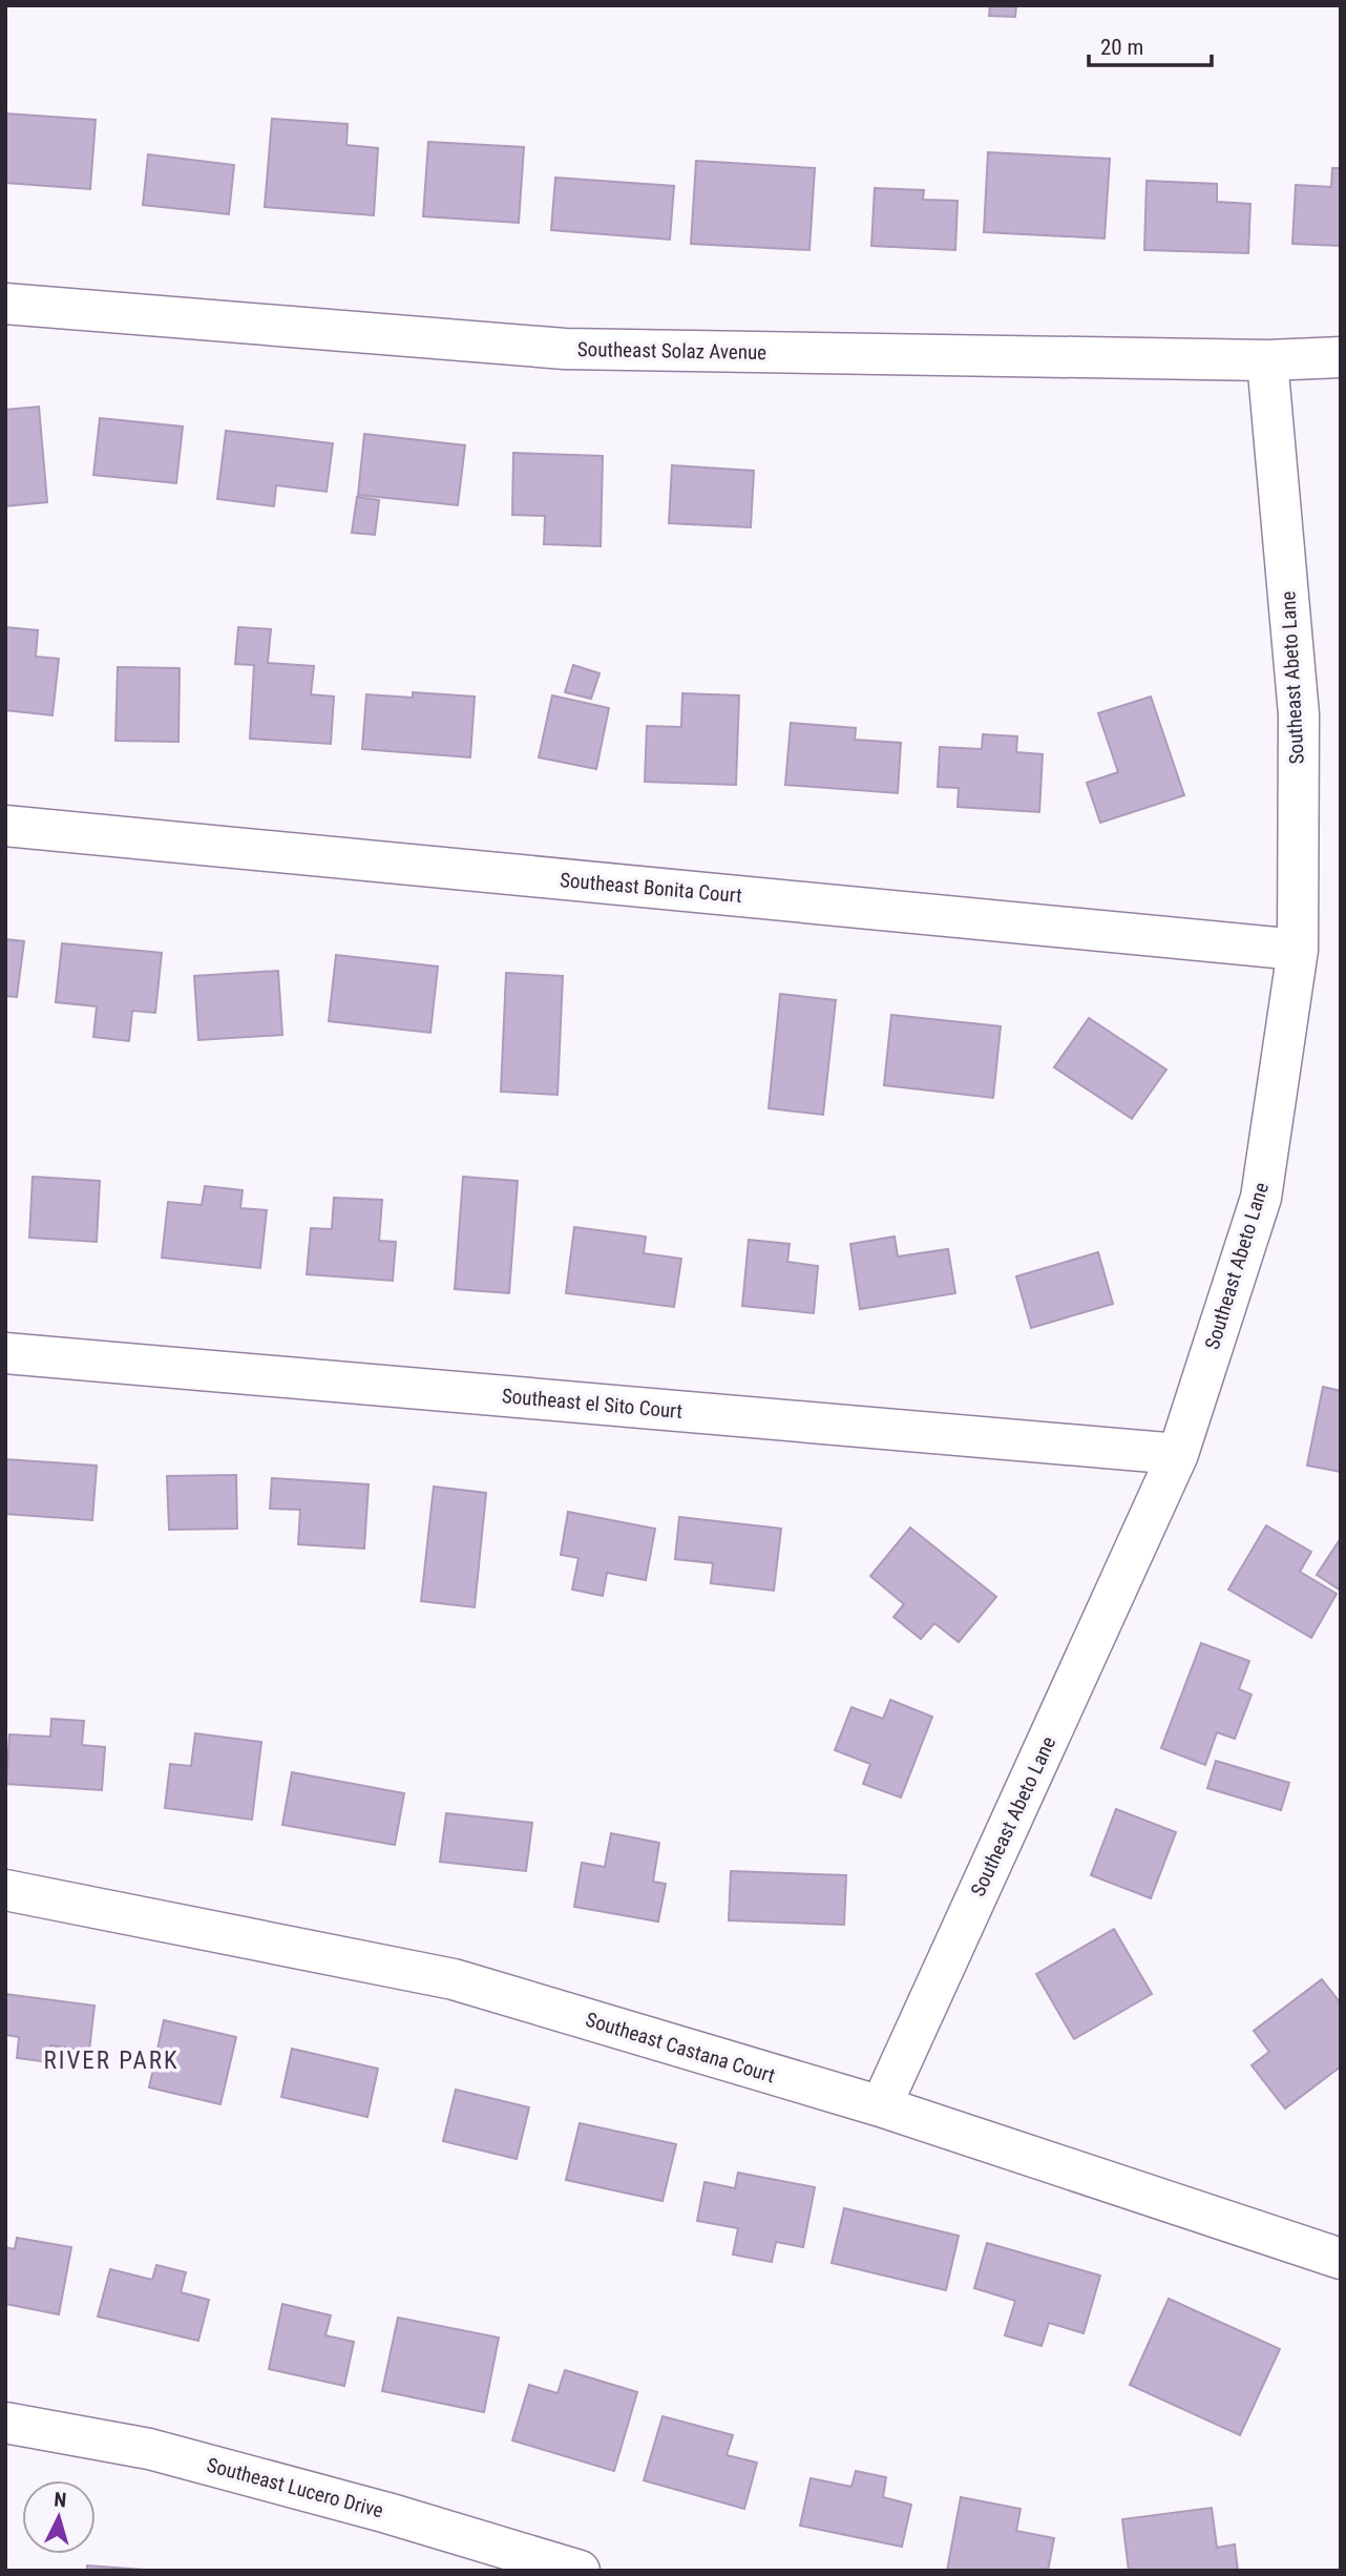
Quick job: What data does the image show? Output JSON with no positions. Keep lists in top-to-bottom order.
{
  "streets": {
    "street": [
      "Southeast Solaz Avenue",
      "Southeast Abeto Lane",
      "Southeast Bonita Court",
      "Southeast el Sito Court",
      "Southeast Castana Court",
      "Southeast Lucero Drive"
    ]
  },
  "crossings": [
    ["Southeast Solaz Avenue", "Southeast Abeto Lane"],
    ["Southeast Abeto Lane", "Southeast Bonita Court"],
    ["Southeast Abeto Lane", "Southeast el Sito Court"],
    ["Southeast Abeto Lane", "Southeast Castana Court"]
  ],
  "districts": ["RIVER PARK"],
  "scale_bar": "20 m",
  "north": "top"
}
